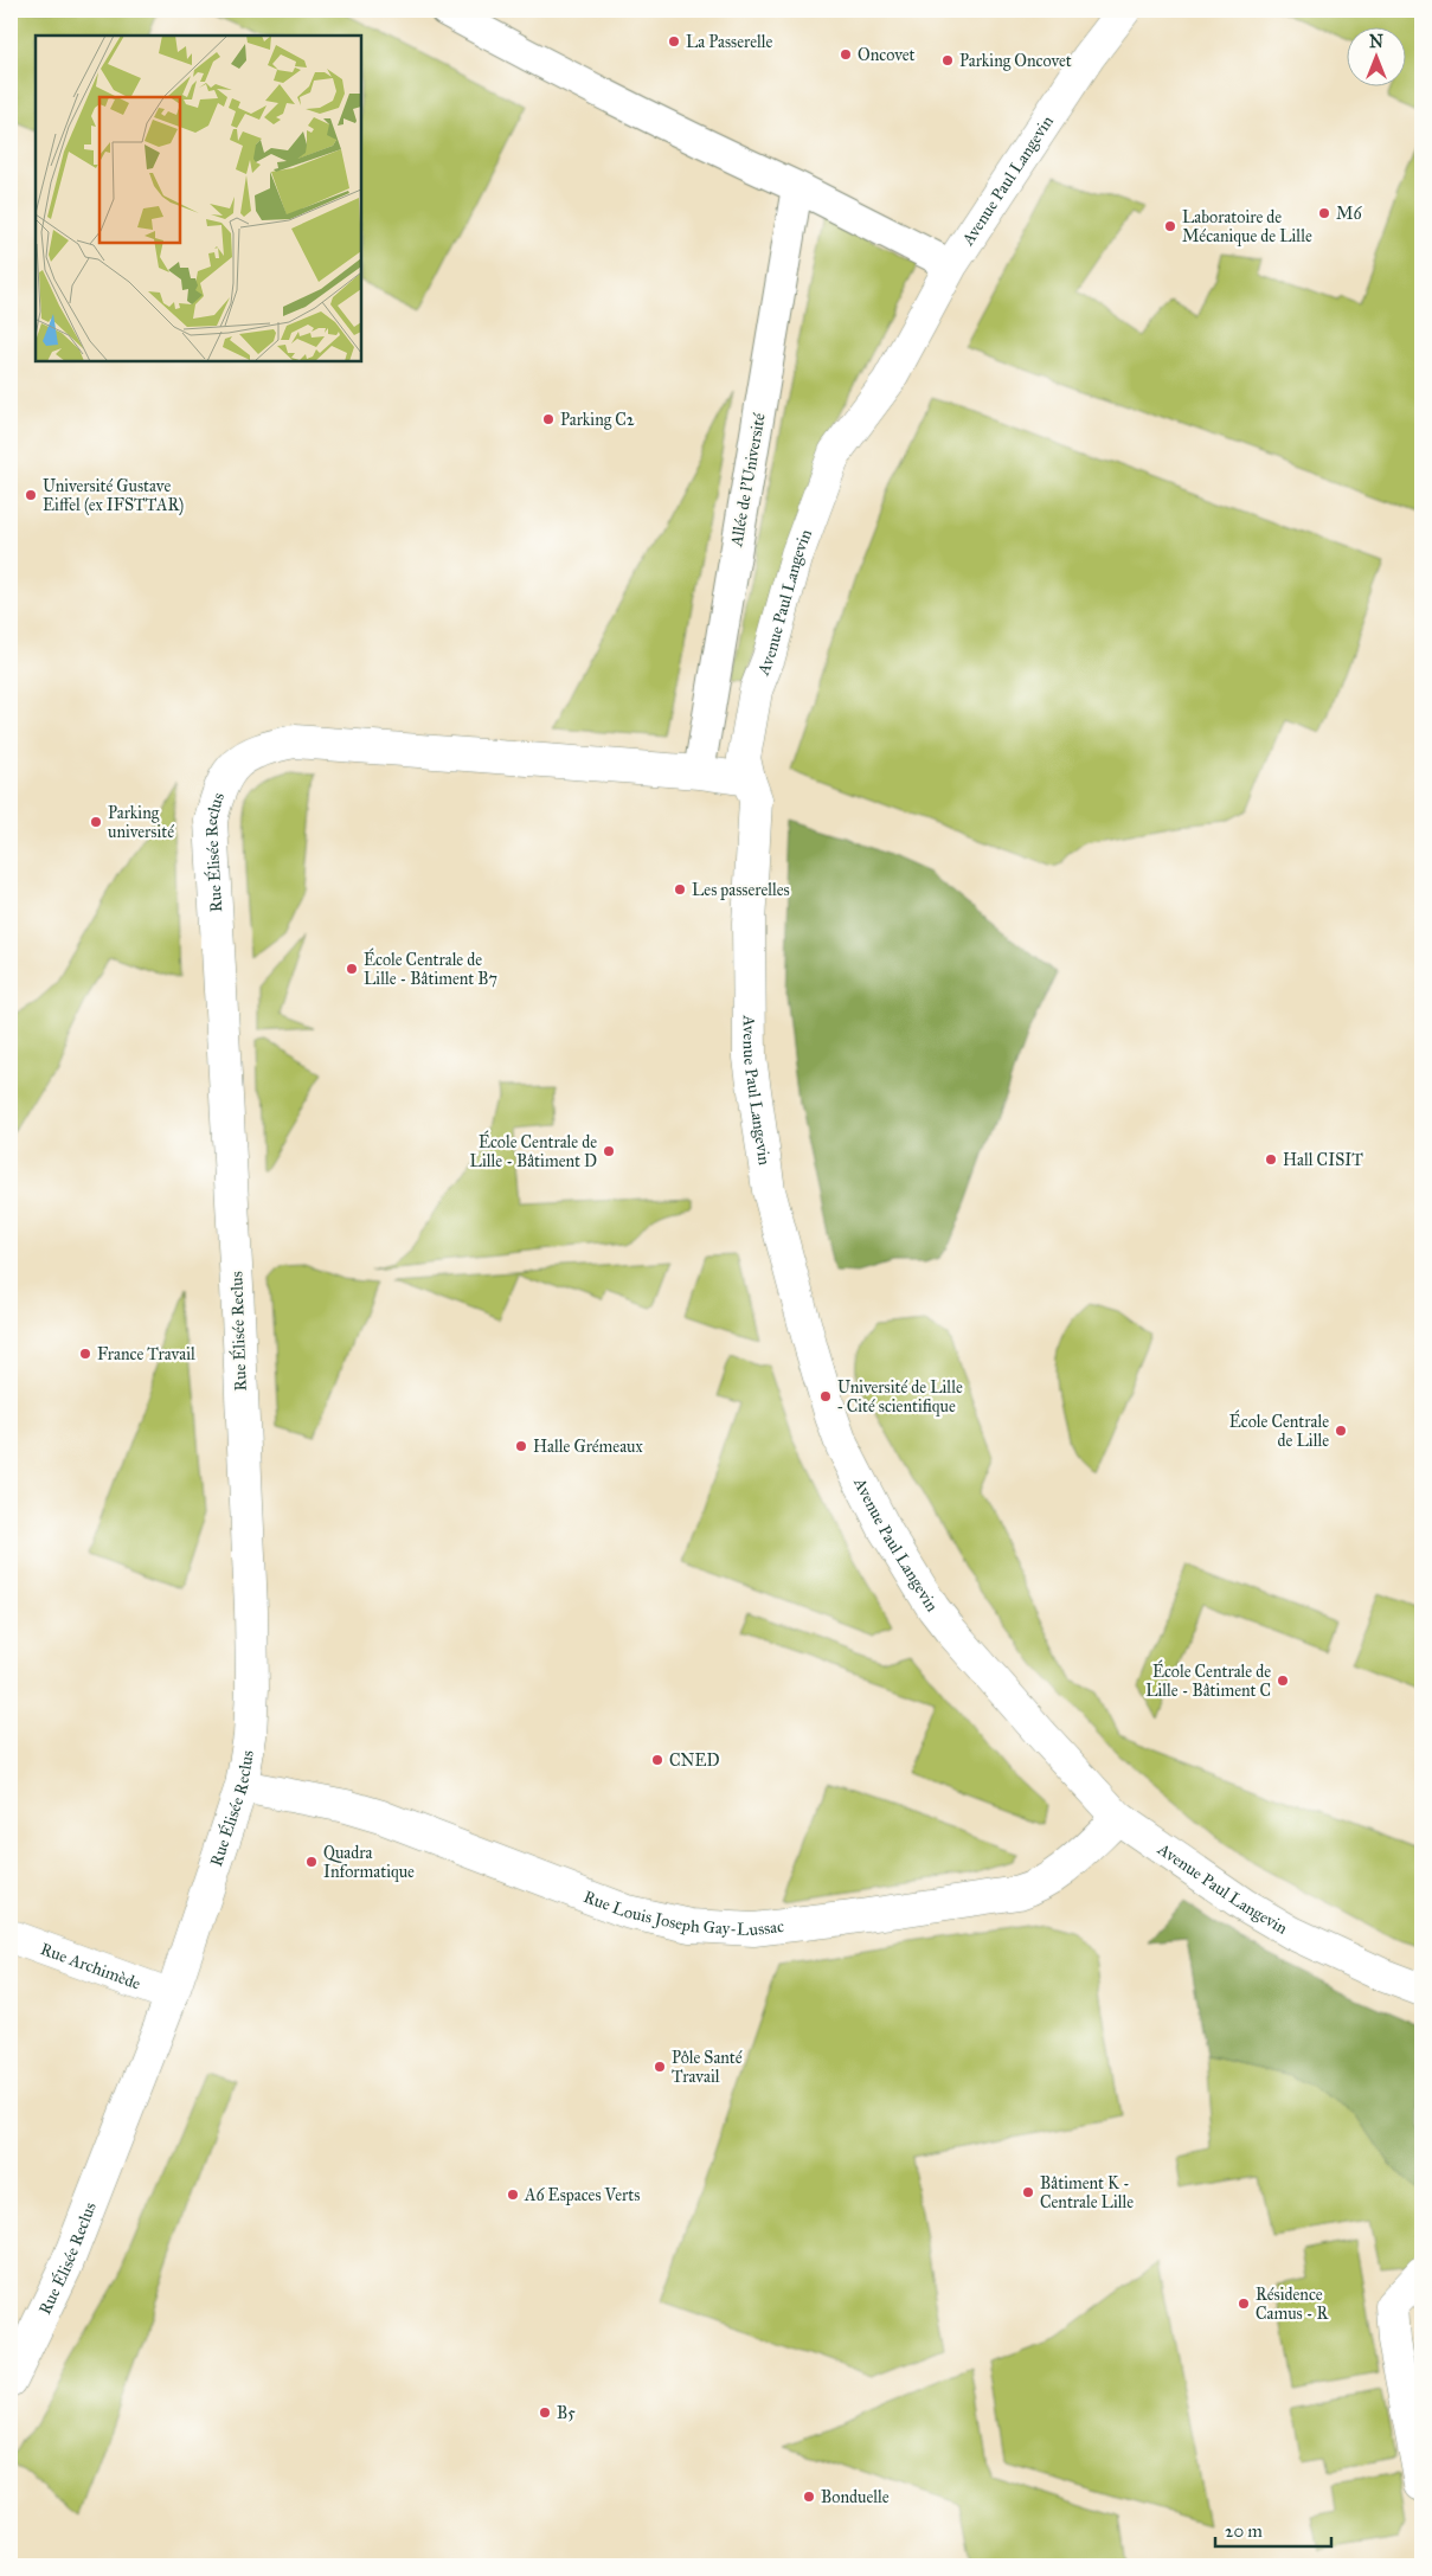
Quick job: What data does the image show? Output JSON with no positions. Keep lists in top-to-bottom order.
{
  "streets": {
    "street": [
      "Avenue Paul Langevin",
      "Allée de l'Université",
      "Rue Élisée Reclus",
      "Rue Louis Joseph Gay-Lussac",
      "Rue Archimède"
    ]
  },
  "crossings": [
    ["Avenue Paul Langevin", "Rue Élisée Reclus"],
    ["Avenue Paul Langevin", "Rue Louis Joseph Gay-Lussac"],
    ["Allée de l'Université", "Rue Élisée Reclus"],
    ["Rue Élisée Reclus", "Rue Louis Joseph Gay-Lussac"],
    ["Rue Élisée Reclus", "Rue Archimède"]
  ],
  "places": [
    "La Passerelle",
    "Oncovet",
    "Parking Oncovet",
    "M6",
    "Laboratoire de Mécanique de Lille",
    "Parking C2",
    "Université Gustave Eiffel (ex IFSTTAR)",
    "Parking université",
    "Les passerelles",
    "École Centrale de Lille - Bâtiment B7",
    "École Centrale de Lille - Bâtiment D",
    "Hall CISIT",
    "France Travail",
    "Université de Lille ‐ Cité scientifique",
    "École Centrale de Lille",
    "Halle Grémeaux",
    "École Centrale de Lille - Bâtiment C",
    "CNED",
    "Quadra Informatique",
    "Pôle Santé Travail",
    "Bâtiment K - Centrale Lille",
    "A6 Espaces Verts",
    "Résidence Camus - R",
    "B5",
    "Bonduelle"
  ],
  "scale_bar": "20 m",
  "north": "top"
}
